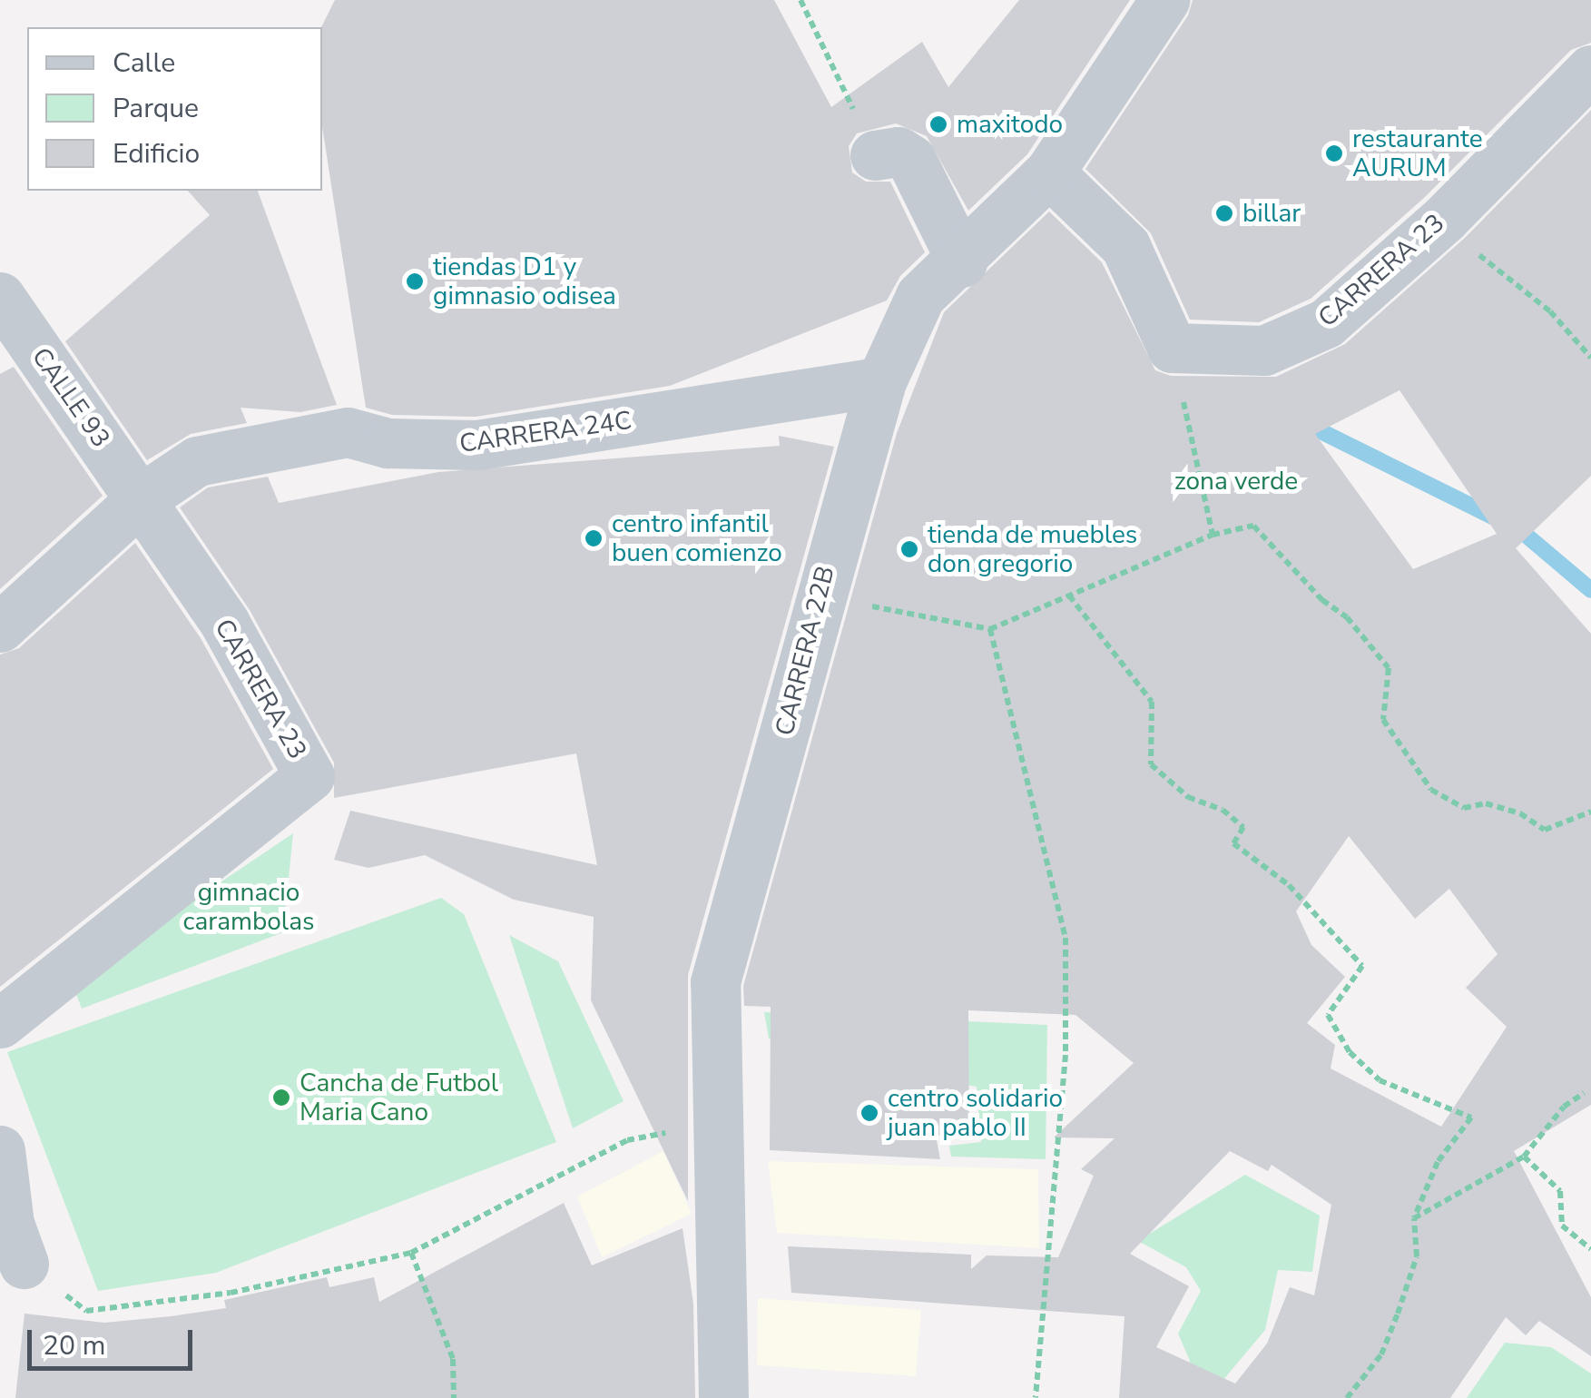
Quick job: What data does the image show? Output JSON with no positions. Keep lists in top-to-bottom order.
{
  "streets": {
    "street": [
      "CARRERA 23",
      "CALLE 93",
      "CARRERA 24C",
      "CARRERA 22B"
    ]
  },
  "crossings": [
    ["CARRERA 23", "CALLE 93"],
    ["CARRERA 23", "CARRERA 24C"],
    ["CALLE 93", "CARRERA 24C"],
    ["CARRERA 24C", "CARRERA 22B"]
  ],
  "parks": ["zona verde", "gimnacio carambolas"],
  "places": [
    "maxitodo",
    "restaurante AURUM",
    "billar",
    "tiendas D1 y gimnasio odisea",
    "centro infantil buen comienzo",
    "tienda de muebles don gregorio",
    "Cancha de Futbol Maria Cano",
    "centro solidario juan pablo II"
  ],
  "legend": ["Calle", "Parque", "Edificio"],
  "scale_bar": "20 m"
}
